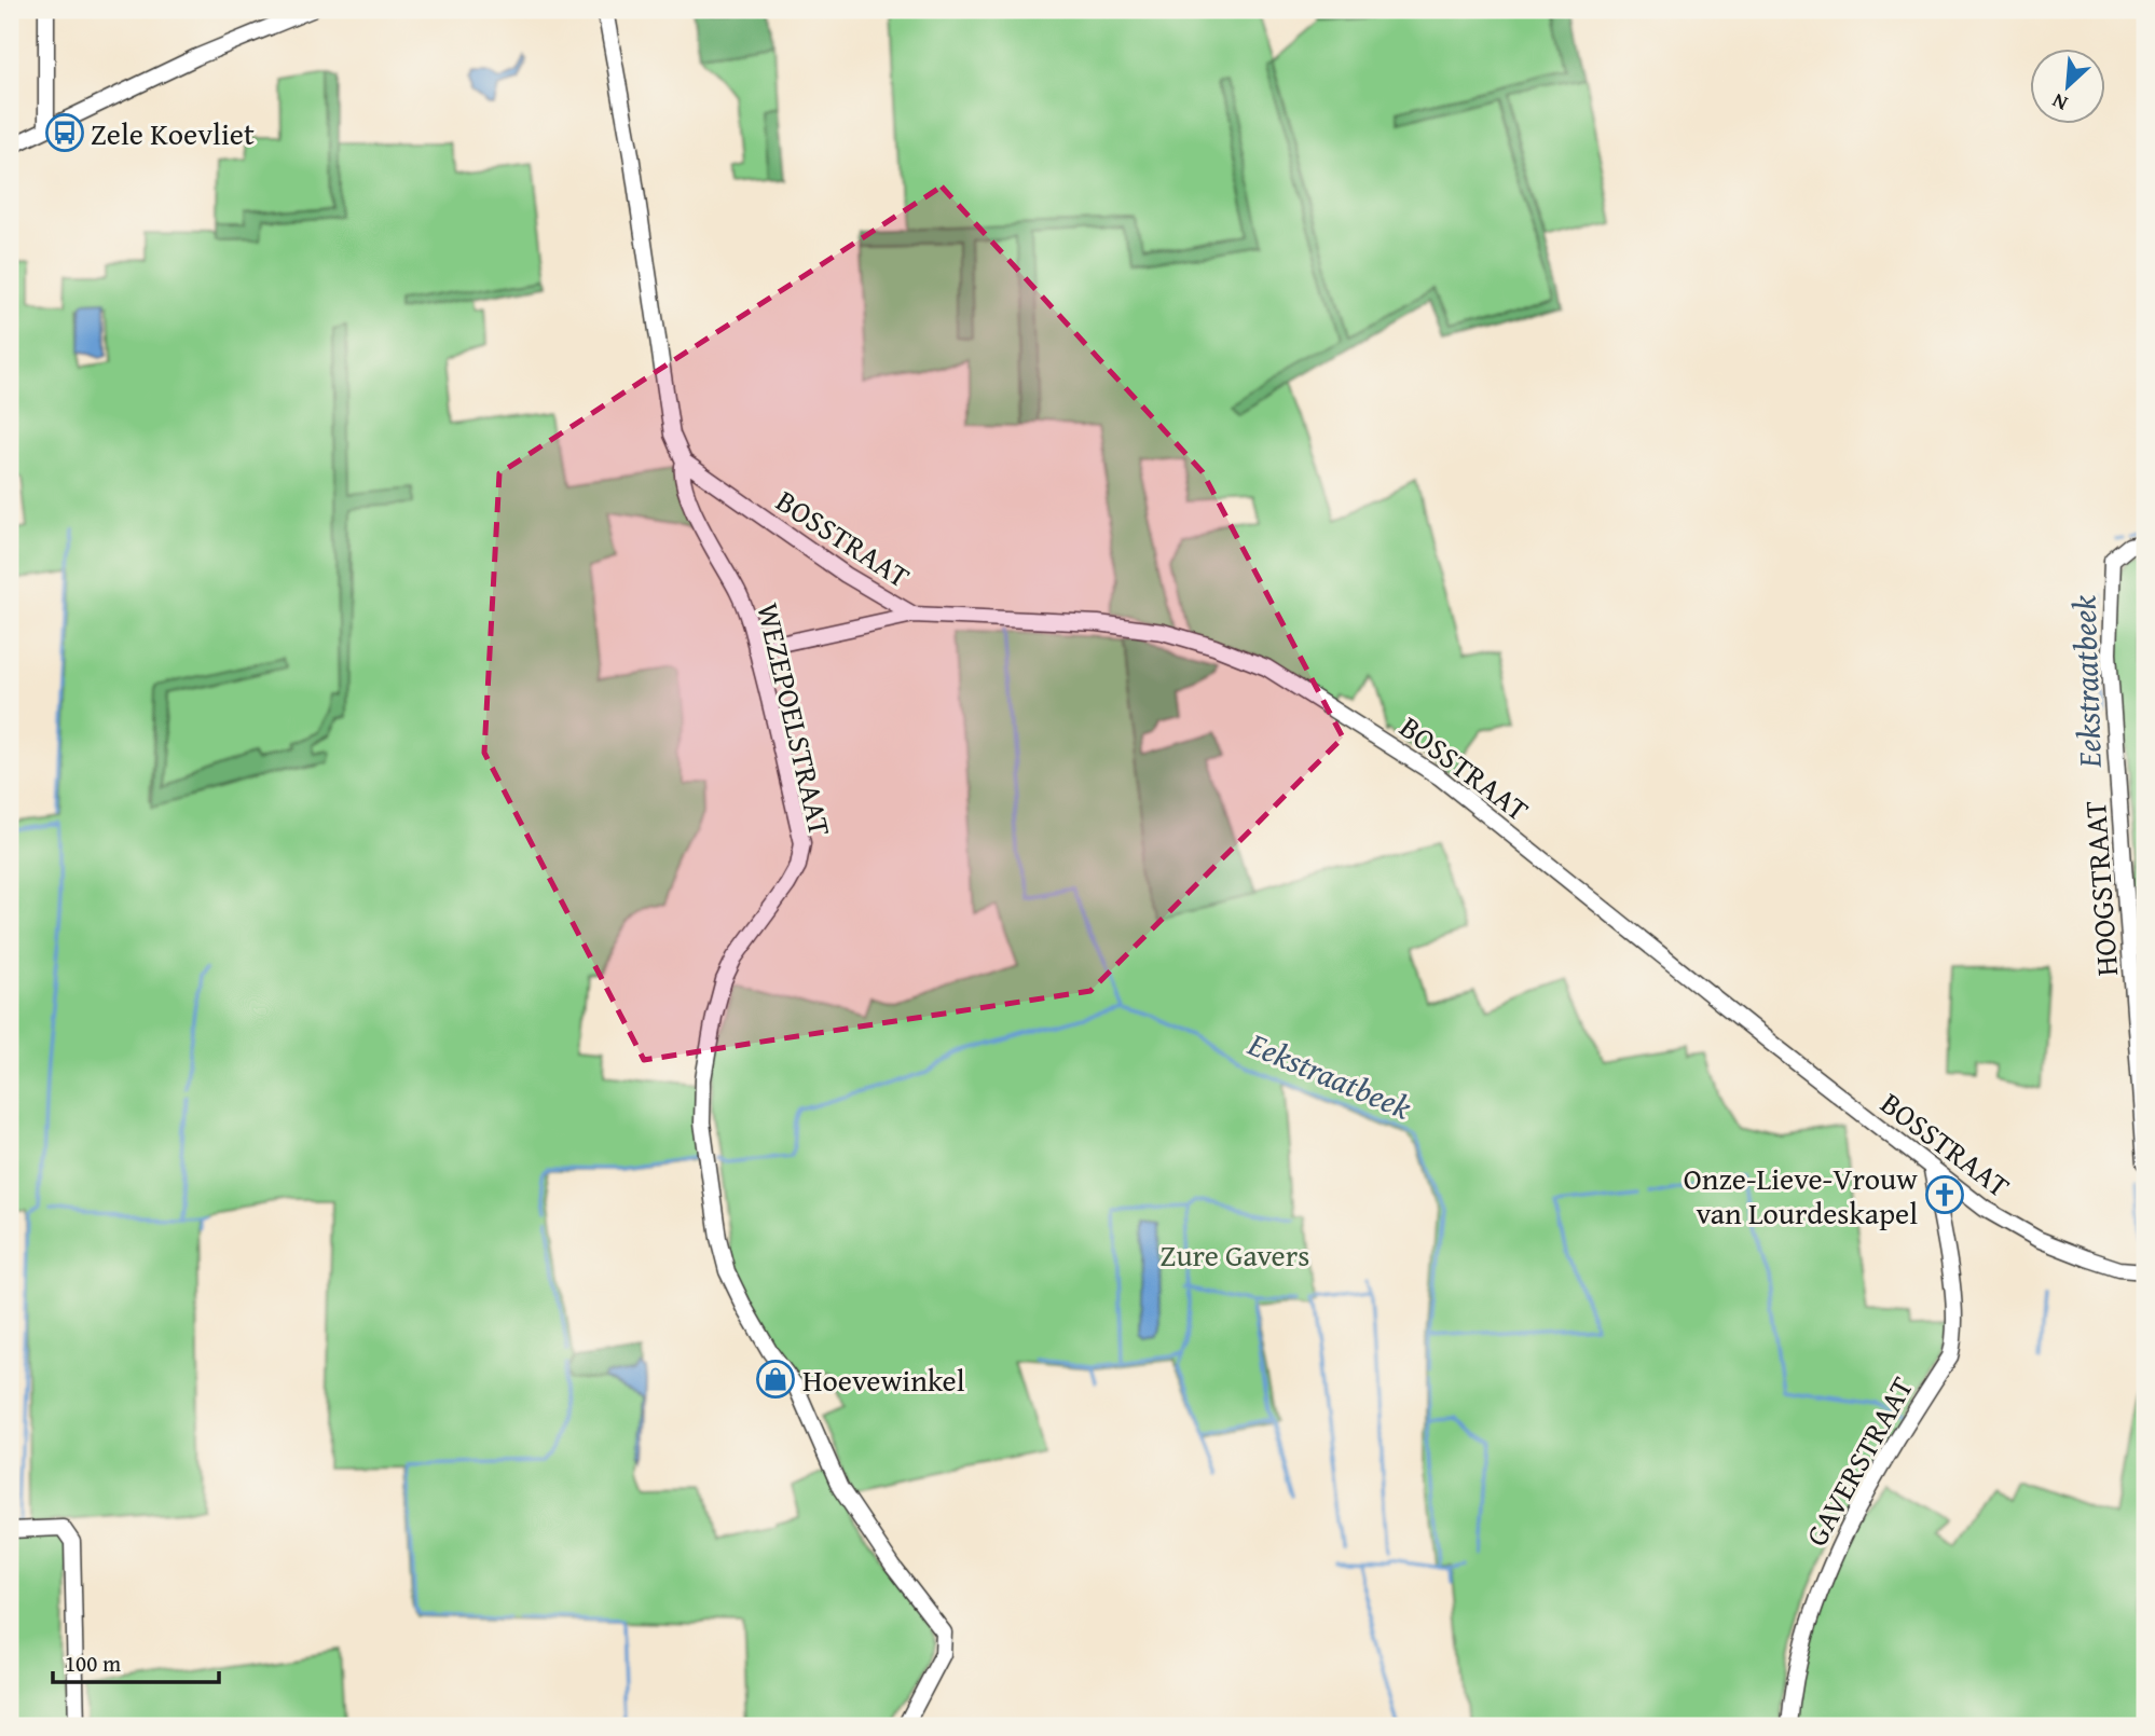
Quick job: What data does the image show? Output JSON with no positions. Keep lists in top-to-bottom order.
{
  "streets": {
    "street": [
      "BOSSTRAAT",
      "WEZEPOELSTRAAT",
      "HOOGSTRAAT",
      "GAVERSTRAAT"
    ]
  },
  "crossings": [
    ["BOSSTRAAT", "WEZEPOELSTRAAT"],
    ["BOSSTRAAT", "GAVERSTRAAT"]
  ],
  "water": ["Eekstraatbeek"],
  "parks": ["Zure Gavers"],
  "places": {
    "bus stop": ["Zele Koevliet"],
    "church": ["Onze-Lieve-Vrouw van Lourdeskapel"],
    "shop": ["Hoevewinkel"]
  },
  "scale_bar": "100 m",
  "north": "bottom left"
}
